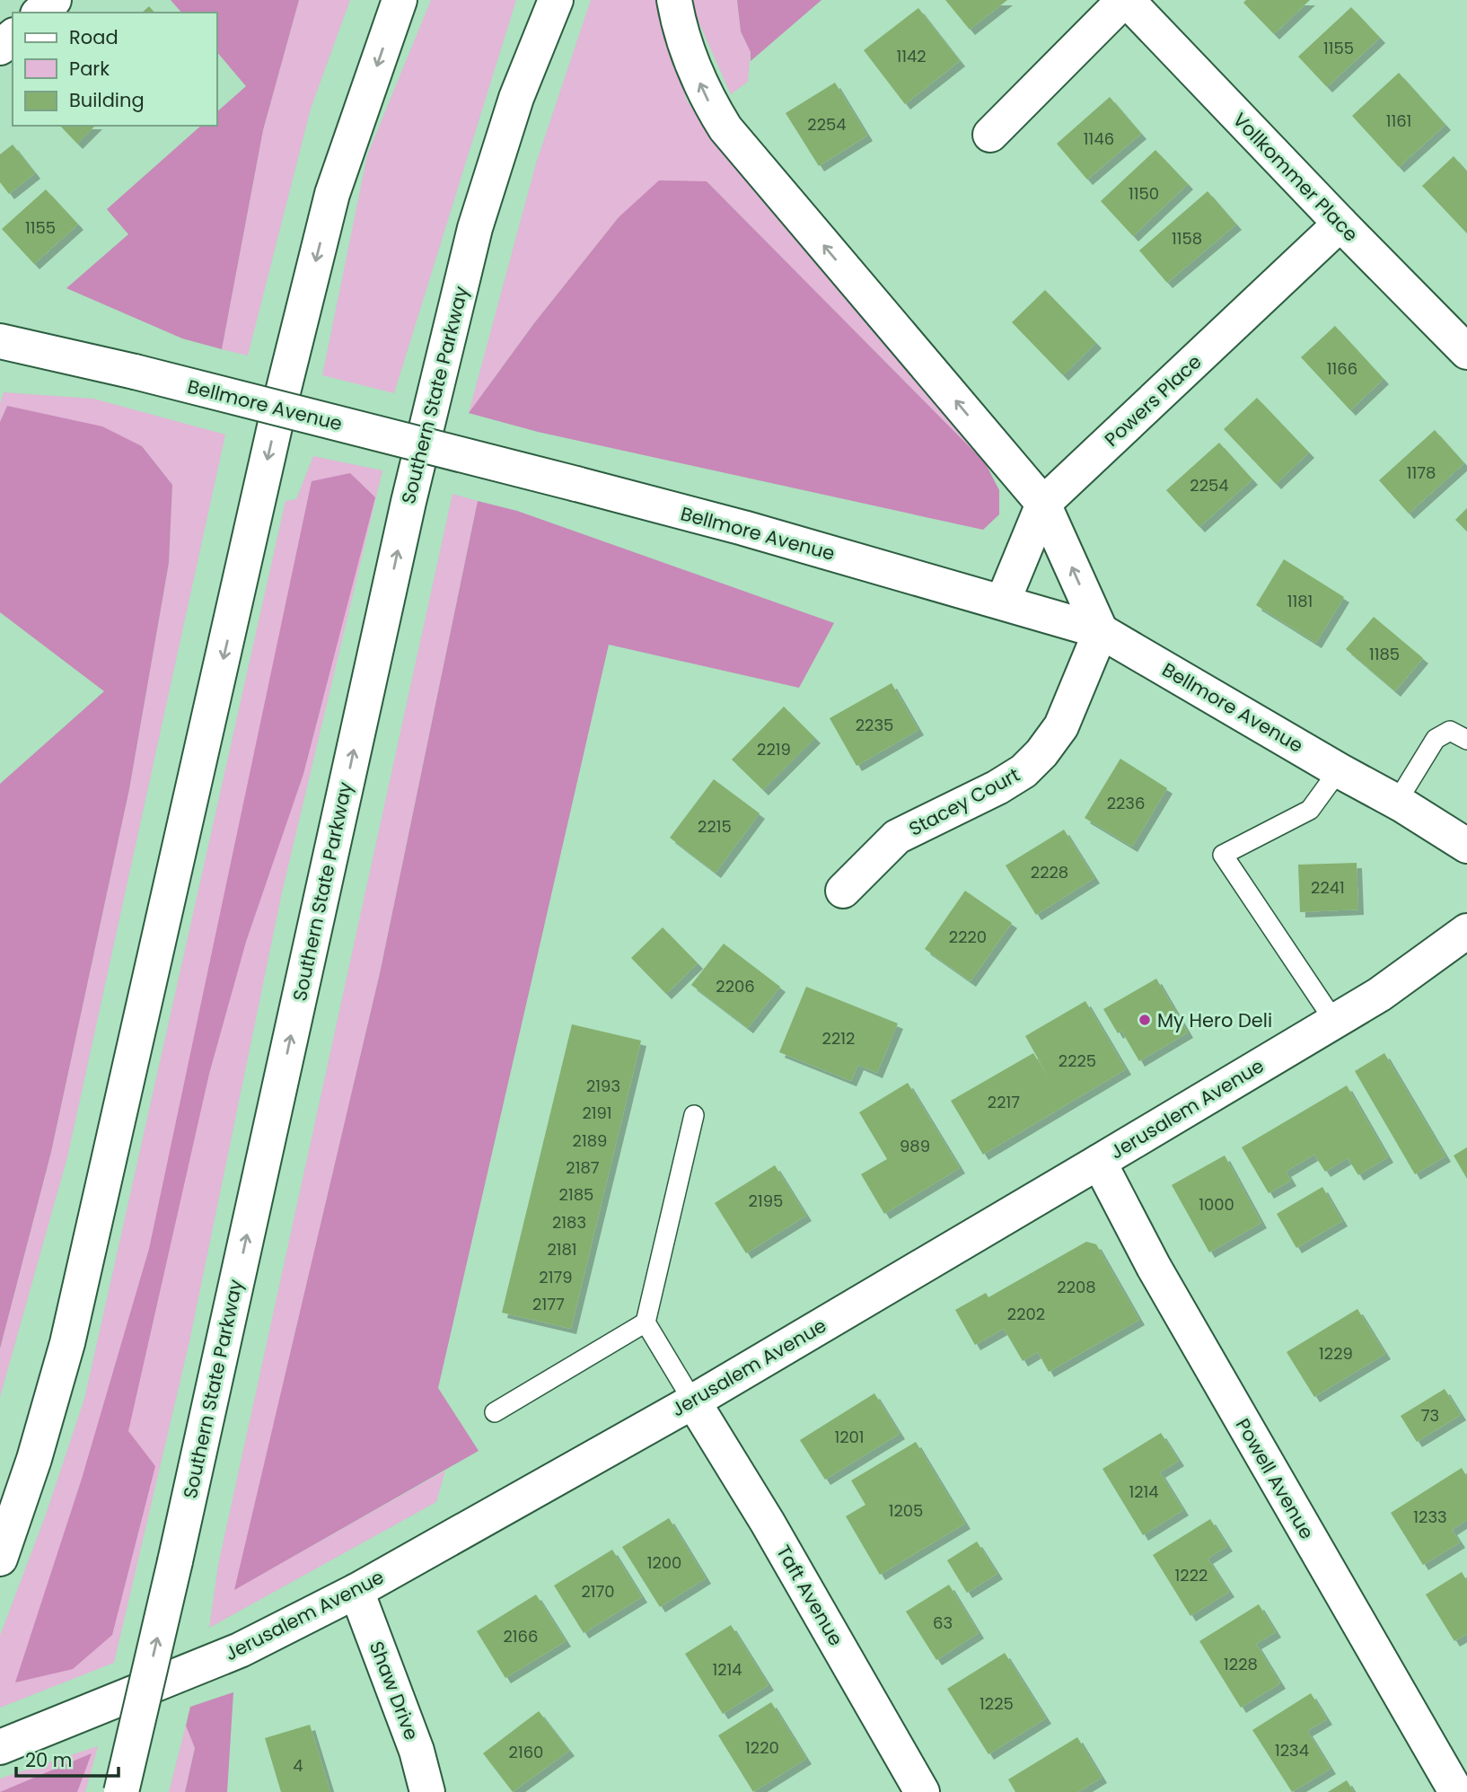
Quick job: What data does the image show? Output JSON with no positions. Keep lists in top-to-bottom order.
{
  "streets": {
    "main road": [
      "Vollkommer Place",
      "Southern State Parkway",
      "Powers Place",
      "Bellmore Avenue",
      "Stacey Court",
      "Jerusalem Avenue",
      "Powell Avenue",
      "Taft Avenue",
      "Shaw Drive"
    ]
  },
  "crossings": [
    ["Vollkommer Place", "Powers Place"],
    ["Powers Place", "Bellmore Avenue"],
    ["Bellmore Avenue", "Stacey Court"],
    ["Jerusalem Avenue", "Powell Avenue"],
    ["Jerusalem Avenue", "Taft Avenue"],
    ["Jerusalem Avenue", "Shaw Drive"]
  ],
  "places": ["My Hero Deli"],
  "house_numbers": [
    "1155",
    "1142",
    "1161",
    "2254",
    "1146",
    "1150",
    "1155",
    "1158",
    "1166",
    "1178",
    "2254",
    "1181",
    "1185",
    "2235",
    "2219",
    "2236",
    "2215",
    "2228",
    "2241",
    "2220",
    "2206",
    "2212",
    "2225",
    "2193",
    "2217",
    "2191",
    "2189",
    "989",
    "2187",
    "2185",
    "2195",
    "1000",
    "2183",
    "2181",
    "2179",
    "2208",
    "2177",
    "2202",
    "1229",
    "73",
    "1201",
    "1214",
    "1205",
    "1233",
    "1200",
    "1222",
    "2170",
    "63",
    "2166",
    "1228",
    "1214",
    "1225",
    "1220",
    "1234",
    "2160",
    "4"
  ],
  "legend": ["Road", "Park", "Building"],
  "scale_bar": "20 m"
}
